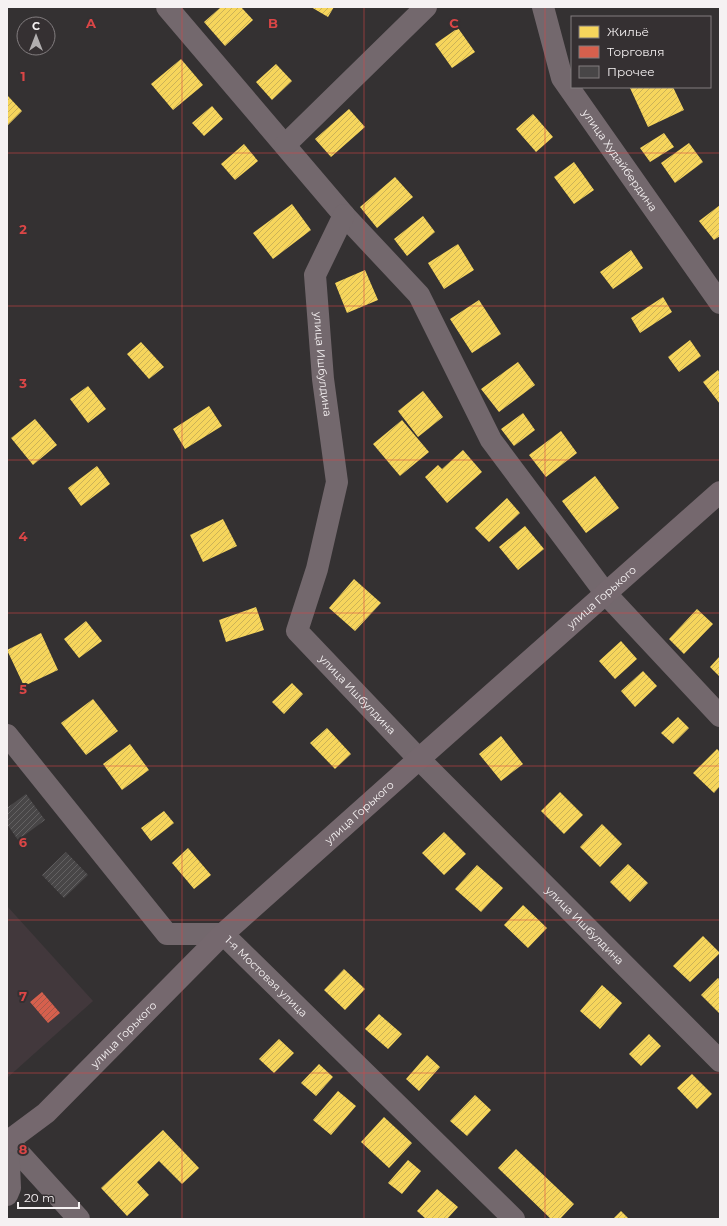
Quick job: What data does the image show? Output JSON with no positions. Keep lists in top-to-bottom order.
{
  "streets": {
    "main road": ["улица Горького"],
    "street": ["улица Худайбердина", "улица Ишбулдина", "1-я Мостовая улица"]
  },
  "crossings": [
    ["улица Ишбулдина", "улица Горького"],
    ["улица Горького", "1-я Мостовая улица"]
  ],
  "legend": ["Жильё", "Торговля", "Прочее"],
  "scale_bar": "20 m",
  "north": "top",
  "grid": {
    "columns": ["A", "B", "C"],
    "rows": [
      "1",
      "2",
      "3",
      "4",
      "5",
      "6",
      "7",
      "8"
    ]
  }
}
